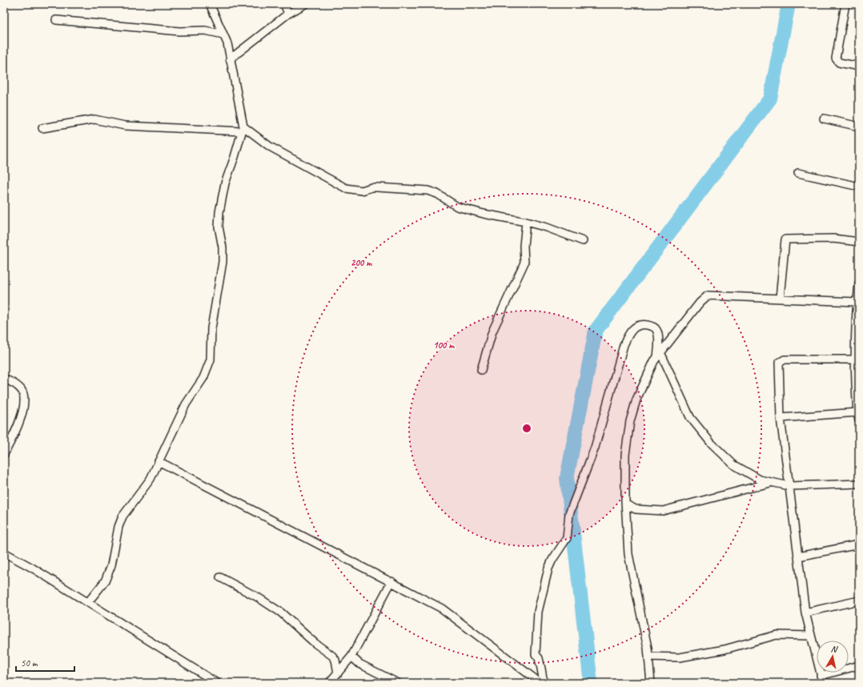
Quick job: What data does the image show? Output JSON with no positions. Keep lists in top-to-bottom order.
{
  "scale_bar": "50 m",
  "north": "top",
  "rings": ["200 m", "100 m"]
}
